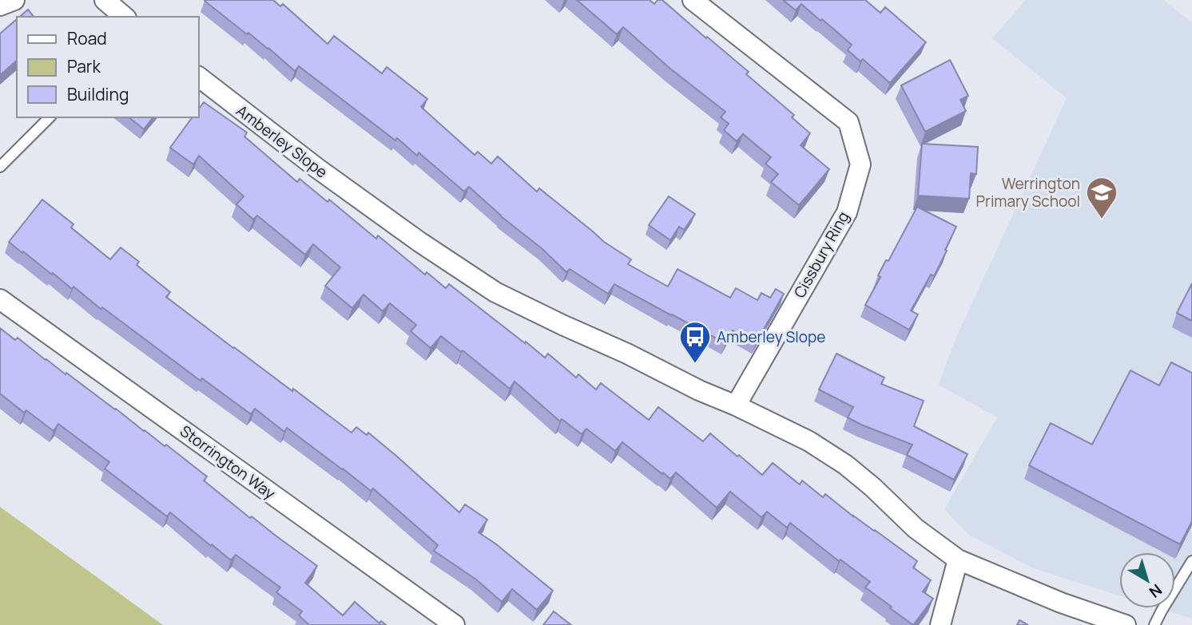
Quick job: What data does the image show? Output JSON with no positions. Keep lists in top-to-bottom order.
{
  "streets": {
    "street": ["Amberley Slope", "Cissbury Ring", "Storrington Way"]
  },
  "crossings": [
    ["Amberley Slope", "Cissbury Ring"]
  ],
  "places": {
    "school or university": ["Werrington Primary School"],
    "bus stop": ["Amberley Slope"]
  },
  "legend": ["Road", "Park", "Building"],
  "north": "bottom right"
}
